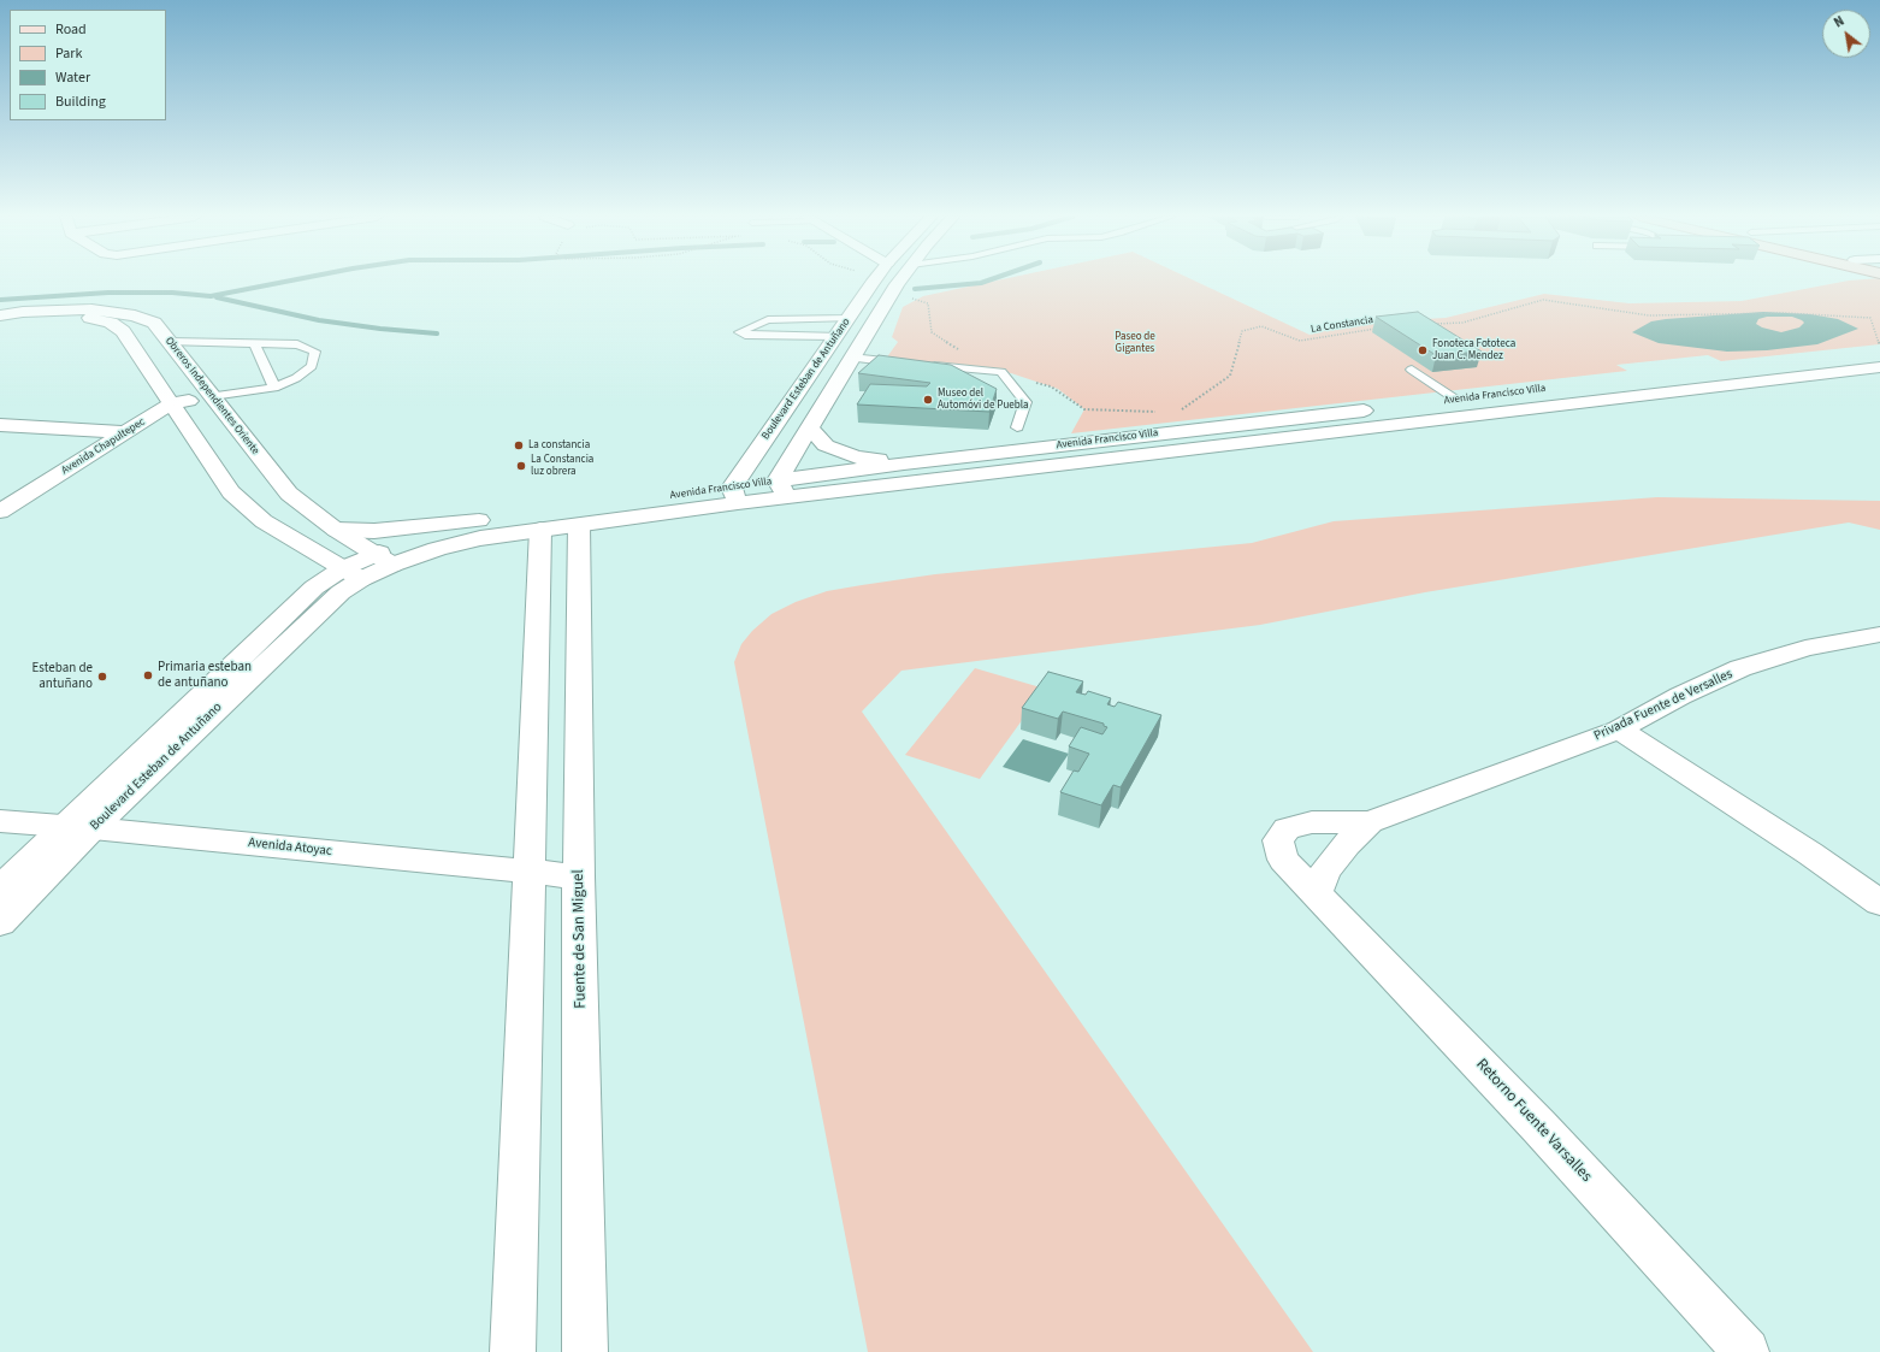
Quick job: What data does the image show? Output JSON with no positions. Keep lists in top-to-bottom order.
{
  "streets": {
    "street": [
      "Boulevard Esteban de Antuñano",
      "Avenida Francisco Villa",
      "Obreros Independientes Oriente",
      "Avenida Chapultepec",
      "Privada Fuente de Versalles",
      "Avenida Atoyac",
      "Fuente de San Miguel",
      "Retorno Fuente Varsalles"
    ],
    "path": ["La Constancia"]
  },
  "crossings": [
    ["Boulevard Esteban de Antuñano", "Avenida Francisco Villa"],
    ["Boulevard Esteban de Antuñano", "Obreros Independientes Oriente"],
    ["Boulevard Esteban de Antuñano", "Avenida Atoyac"],
    ["Avenida Francisco Villa", "Obreros Independientes Oriente"],
    ["Avenida Francisco Villa", "Fuente de San Miguel"],
    ["Obreros Independientes Oriente", "Avenida Chapultepec"],
    ["Privada Fuente de Versalles", "Retorno Fuente Varsalles"],
    ["Avenida Atoyac", "Fuente de San Miguel"]
  ],
  "parks": ["Paseo de Gigantes"],
  "places": [
    "Fonoteca Fototeca Juan C. Mendez",
    "Museo del Automóvi de Puebla",
    "La constancia",
    "La Constancia luz obrera",
    "Primaria esteban de antuñano",
    "Esteban de antuñano"
  ],
  "legend": [
    "Road",
    "Park",
    "Water",
    "Building"
  ],
  "north": "top left"
}
